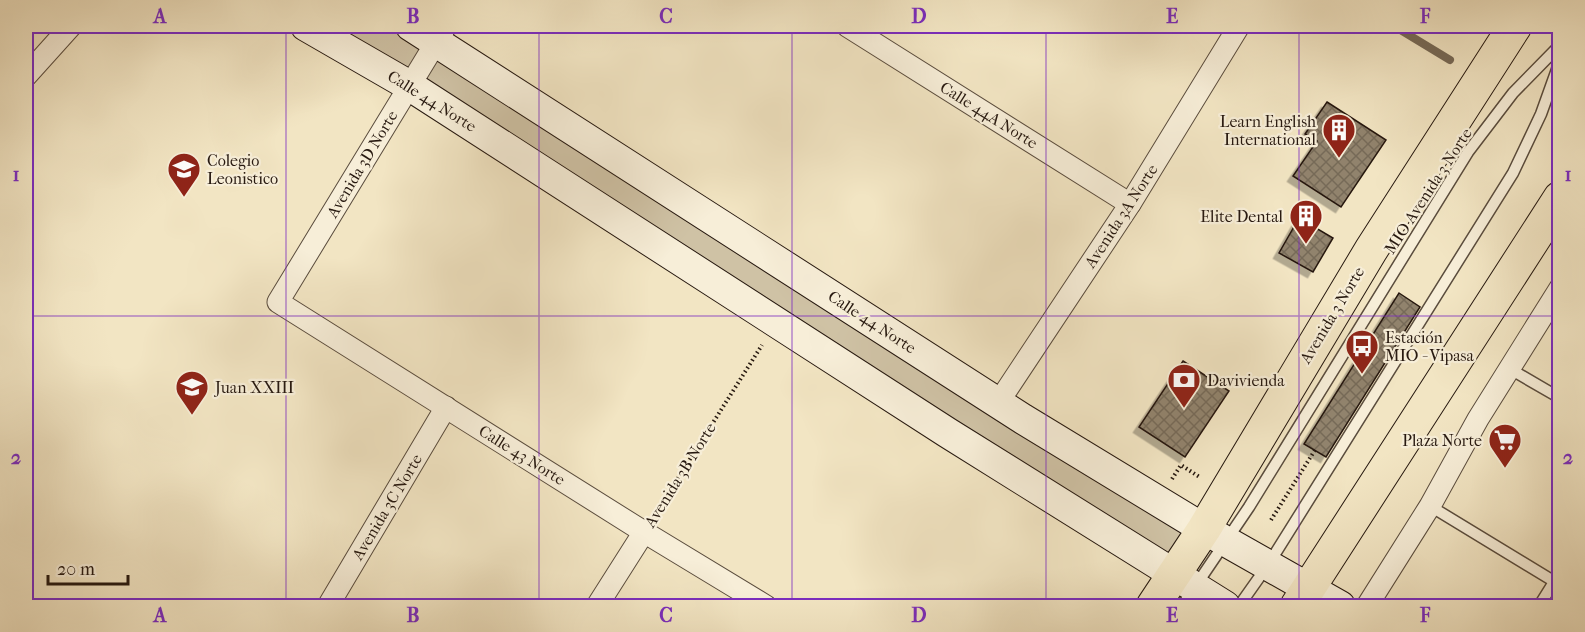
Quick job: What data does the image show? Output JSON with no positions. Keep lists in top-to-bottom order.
{
  "streets": {
    "main road": ["Calle 44 Norte", "Avenida 3 Norte"],
    "street": [
      "Calle 44A Norte",
      "Avenida 3D Norte",
      "Avenida 3A Norte",
      "Calle 43 Norte",
      "Avenida 3B Norte",
      "Avenida 3C Norte"
    ],
    "lane": ["MIO Avenida 3 Norte"]
  },
  "crossings": [
    ["Calle 44 Norte", "Avenida 3D Norte"],
    ["Calle 44 Norte", "MIO Avenida 3 Norte"],
    ["Calle 44 Norte", "Avenida 3A Norte"],
    ["Calle 44 Norte", "Avenida 3 Norte"],
    ["Calle 44A Norte", "Avenida 3A Norte"],
    ["Avenida 3D Norte", "Calle 43 Norte"],
    ["MIO Avenida 3 Norte", "Avenida 3 Norte"],
    ["Calle 43 Norte", "Avenida 3B Norte"],
    ["Calle 43 Norte", "Avenida 3C Norte"]
  ],
  "places": {
    "building": ["Learn English International", "Elite Dental"],
    "school or university": ["Colegio Leonistico", "Juan XXIII"],
    "bus stop": ["Estación MIO - Vipasa"],
    "bank": ["Davivienda"],
    "supermarket": ["Plaza Norte"]
  },
  "scale_bar": "20 m",
  "grid": {
    "columns": [
      "A",
      "B",
      "C",
      "D",
      "E",
      "F"
    ],
    "rows": ["1", "2"]
  }
}
